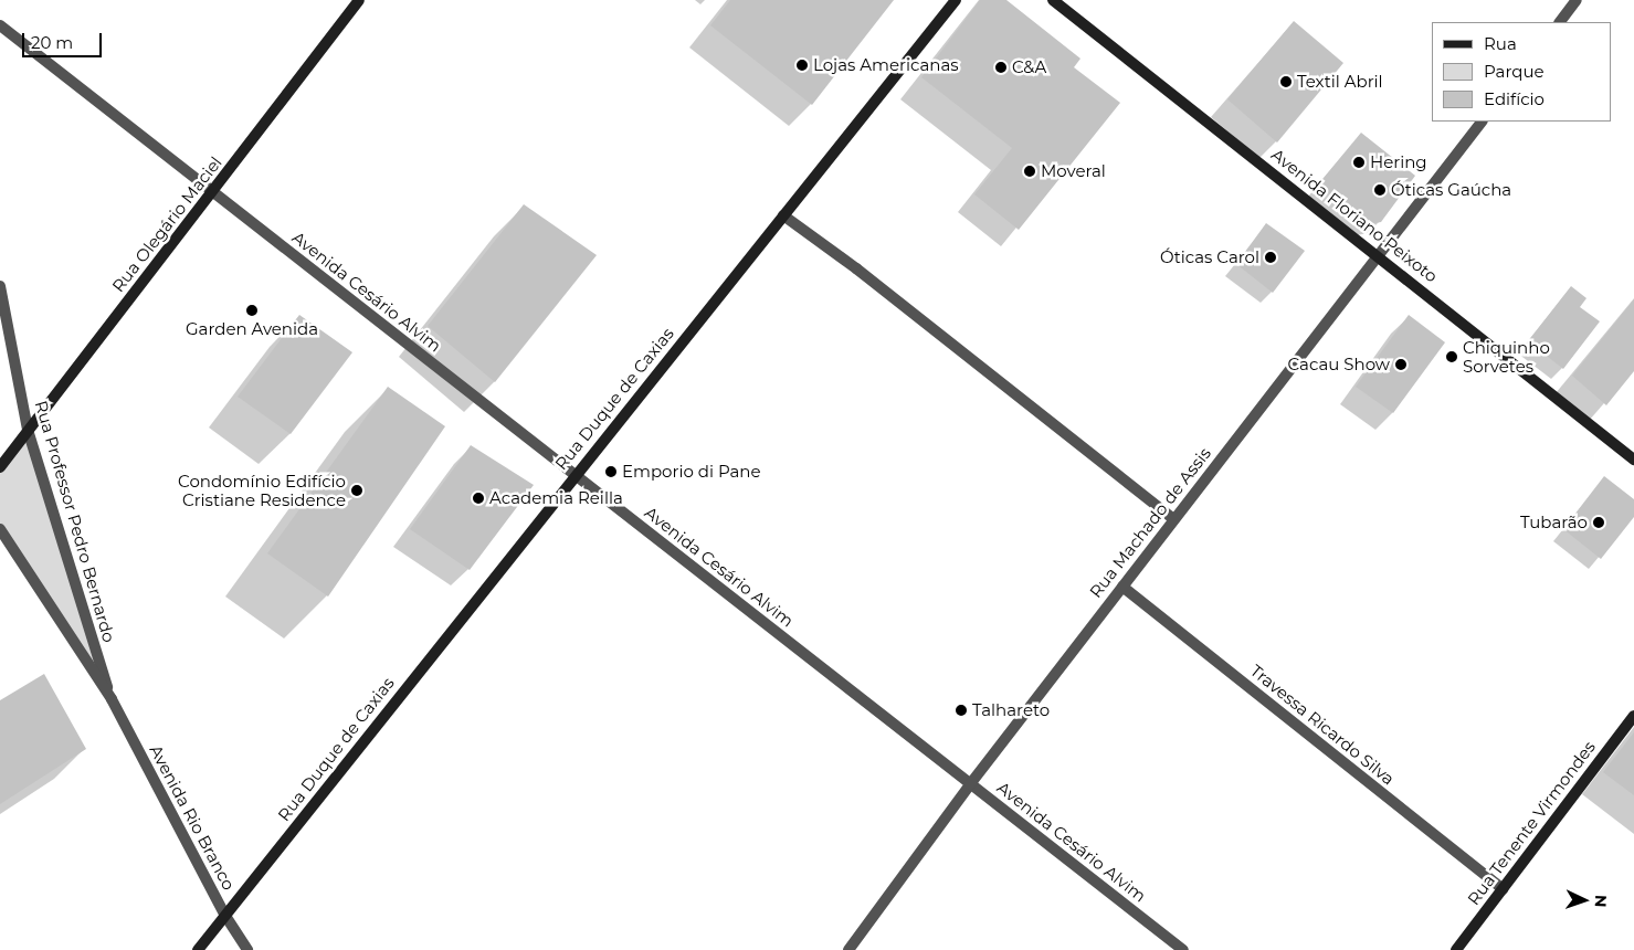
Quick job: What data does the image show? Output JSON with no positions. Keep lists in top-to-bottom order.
{
  "streets": {
    "main road": [
      "Avenida Floriano Peixoto",
      "Rua Olegário Maciel",
      "Rua Duque de Caxias",
      "Rua Tenente Virmondes"
    ],
    "street": [
      "Avenida Cesário Alvim",
      "Rua Professor Pedro Bernardo",
      "Rua Machado de Assis",
      "Travessa Ricardo Silva",
      "Avenida Rio Branco"
    ]
  },
  "crossings": [
    ["Avenida Floriano Peixoto", "Rua Machado de Assis"],
    ["Rua Olegário Maciel", "Avenida Cesário Alvim"],
    ["Rua Olegário Maciel", "Rua Professor Pedro Bernardo"],
    ["Avenida Cesário Alvim", "Rua Duque de Caxias"],
    ["Avenida Cesário Alvim", "Rua Machado de Assis"],
    ["Rua Duque de Caxias", "Avenida Rio Branco"],
    ["Rua Professor Pedro Bernardo", "Avenida Rio Branco"],
    ["Rua Machado de Assis", "Travessa Ricardo Silva"],
    ["Travessa Ricardo Silva", "Rua Tenente Virmondes"]
  ],
  "places": [
    "Lojas Americanas",
    "C&A",
    "Textil Abril",
    "Hering",
    "Moveral",
    "Óticas Gaúcha",
    "Óticas Carol",
    "Garden Avenida",
    "Chiquinho Sorvetes",
    "Cacau Show",
    "Emporio di Pane",
    "Condomínio Edifício Cristiane Residence",
    "Academia Reilla",
    "Tubarão",
    "Talhareto"
  ],
  "legend": ["Rua", "Parque", "Edifício"],
  "scale_bar": "20 m",
  "north": "right"
}
